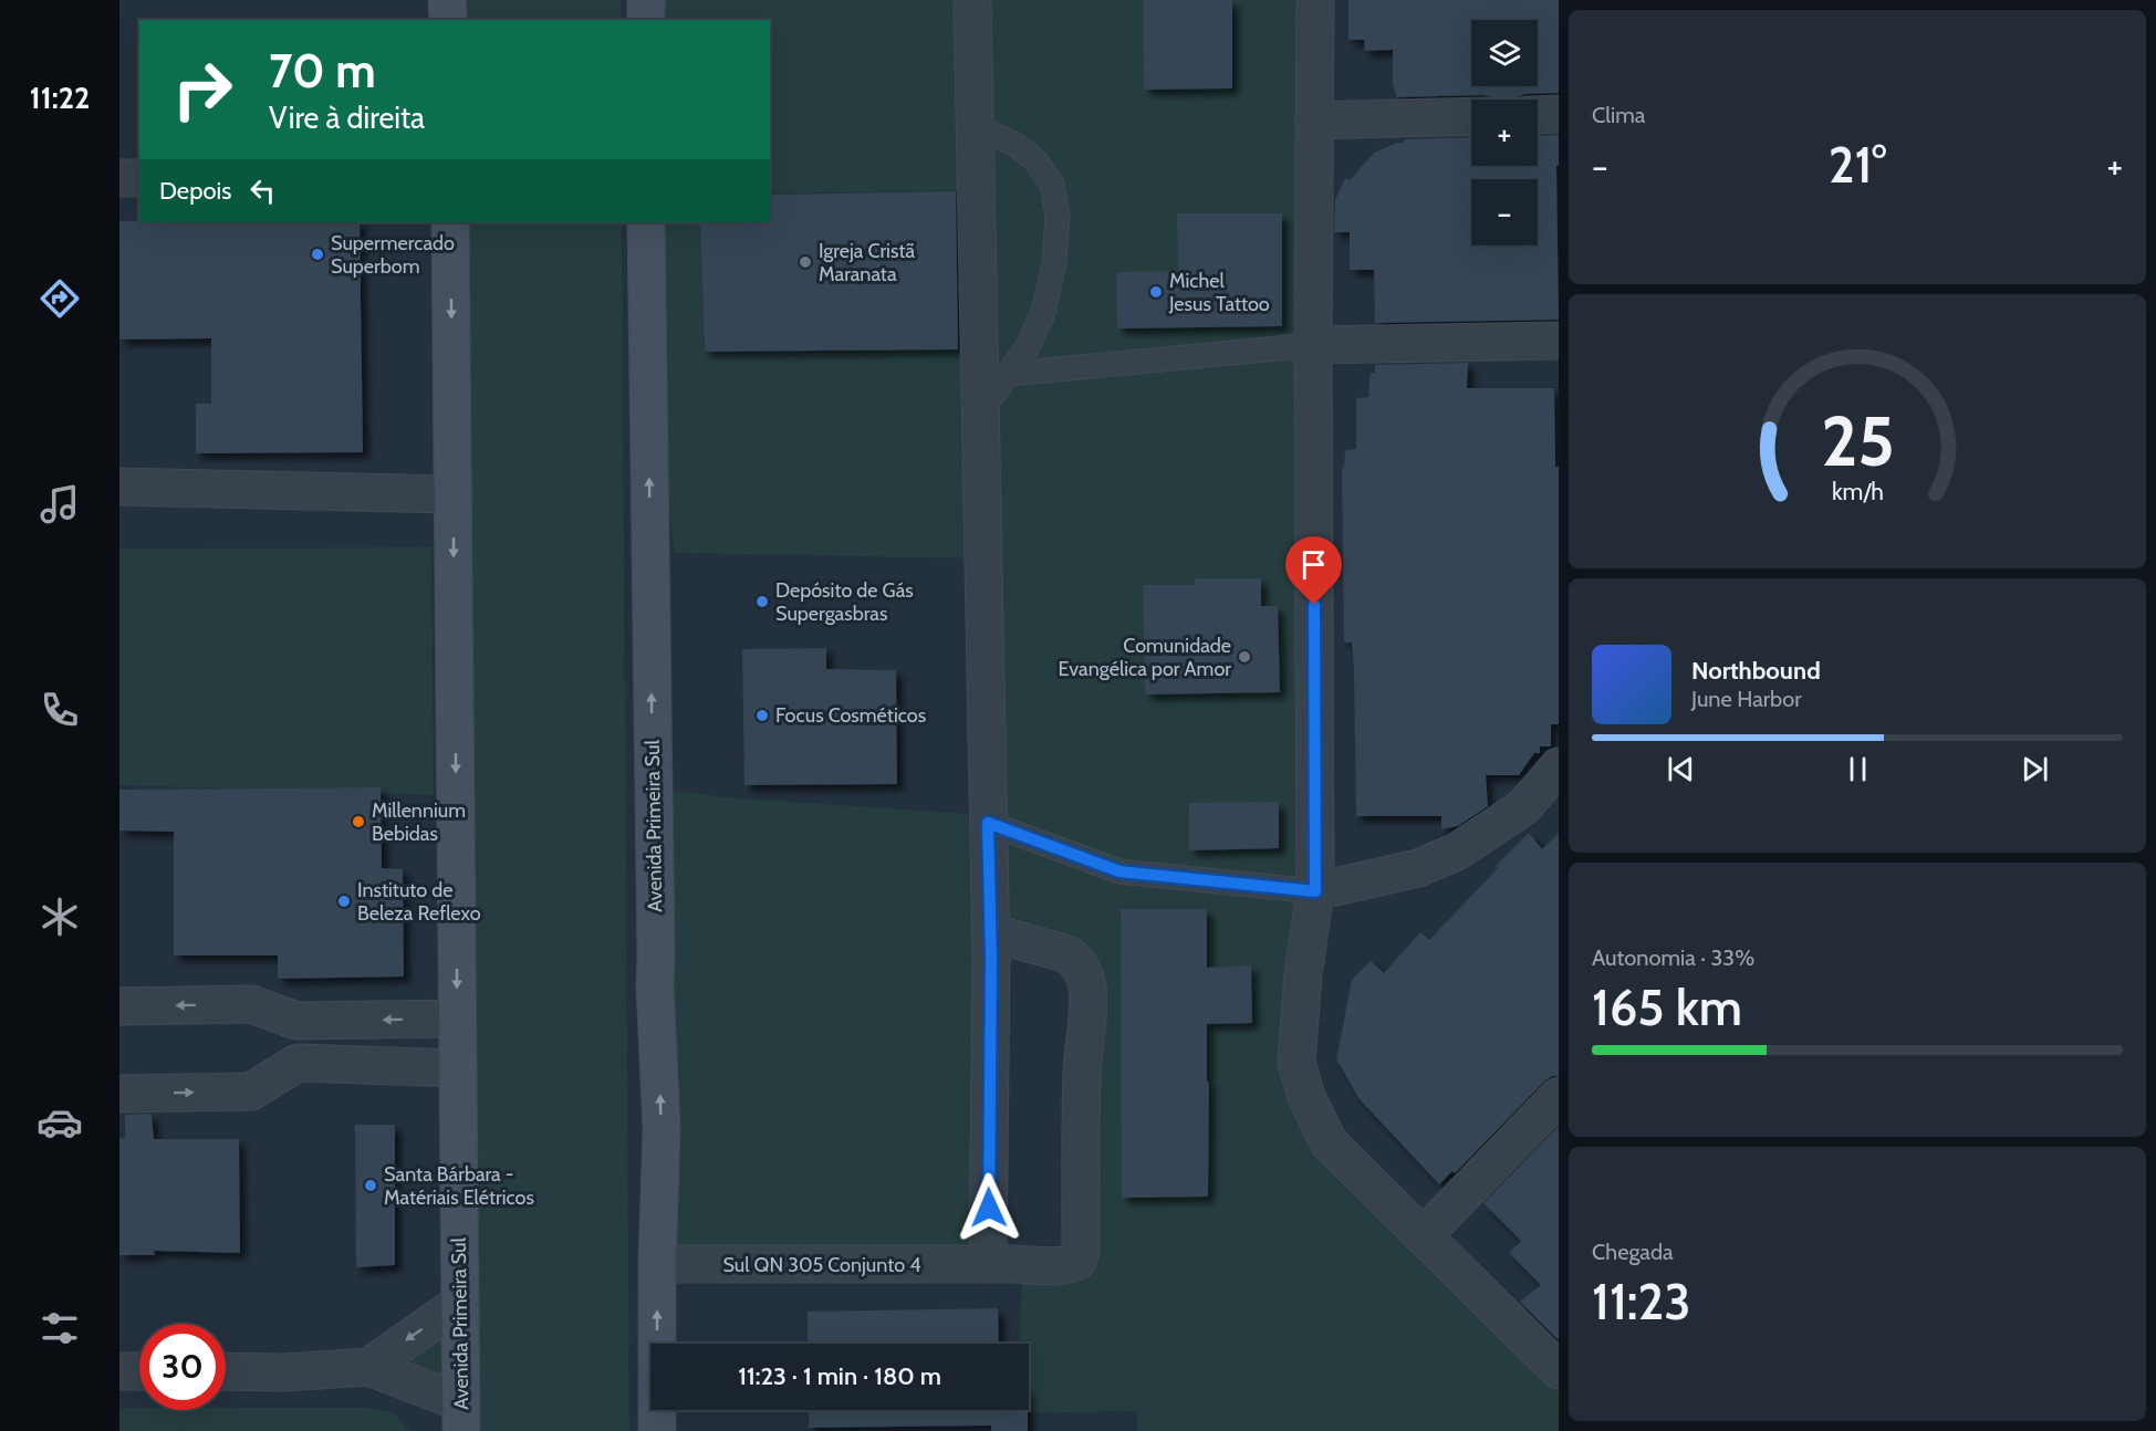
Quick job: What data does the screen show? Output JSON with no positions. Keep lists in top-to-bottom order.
{
  "streets": {
    "main road": ["Avenida Primeira Sul"],
    "street": ["Sul QN 305 Conjunto 4"]
  },
  "crossings": [
    ["Avenida Primeira Sul", "Sul QN 305 Conjunto 4"]
  ],
  "places": [
    "Supermercado Superbom",
    "Igreja Cristã Maranata",
    "Michel Jesus Tattoo",
    "Depósito de Gás Supergasbras",
    "Comunidade Evangélica por Amor",
    "Focus Cosméticos",
    "Millennium Bebidas",
    "Instituto de Beleza Reflexo",
    "Santa Bárbara - Matériais Elétricos"
  ],
  "page": {
    "tabs": "11:22",
    "tile": [
      "Clima",
      ["Autonomia · 33%", "165 km"],
      ["Chegada", "11:23"]
    ],
    "map_buttons": ["+", "−"],
    "turn": ["70 m", "Vire à direita"],
    "heat": ["−", "21°", "+"],
    "then": "Depois",
    "song": ["Northbound", "June Harbor"],
    "limit": "30",
    "trip": "11:23 · 1 min · 180 m",
    "gauge": ["25", "km/h"]
  }
}
